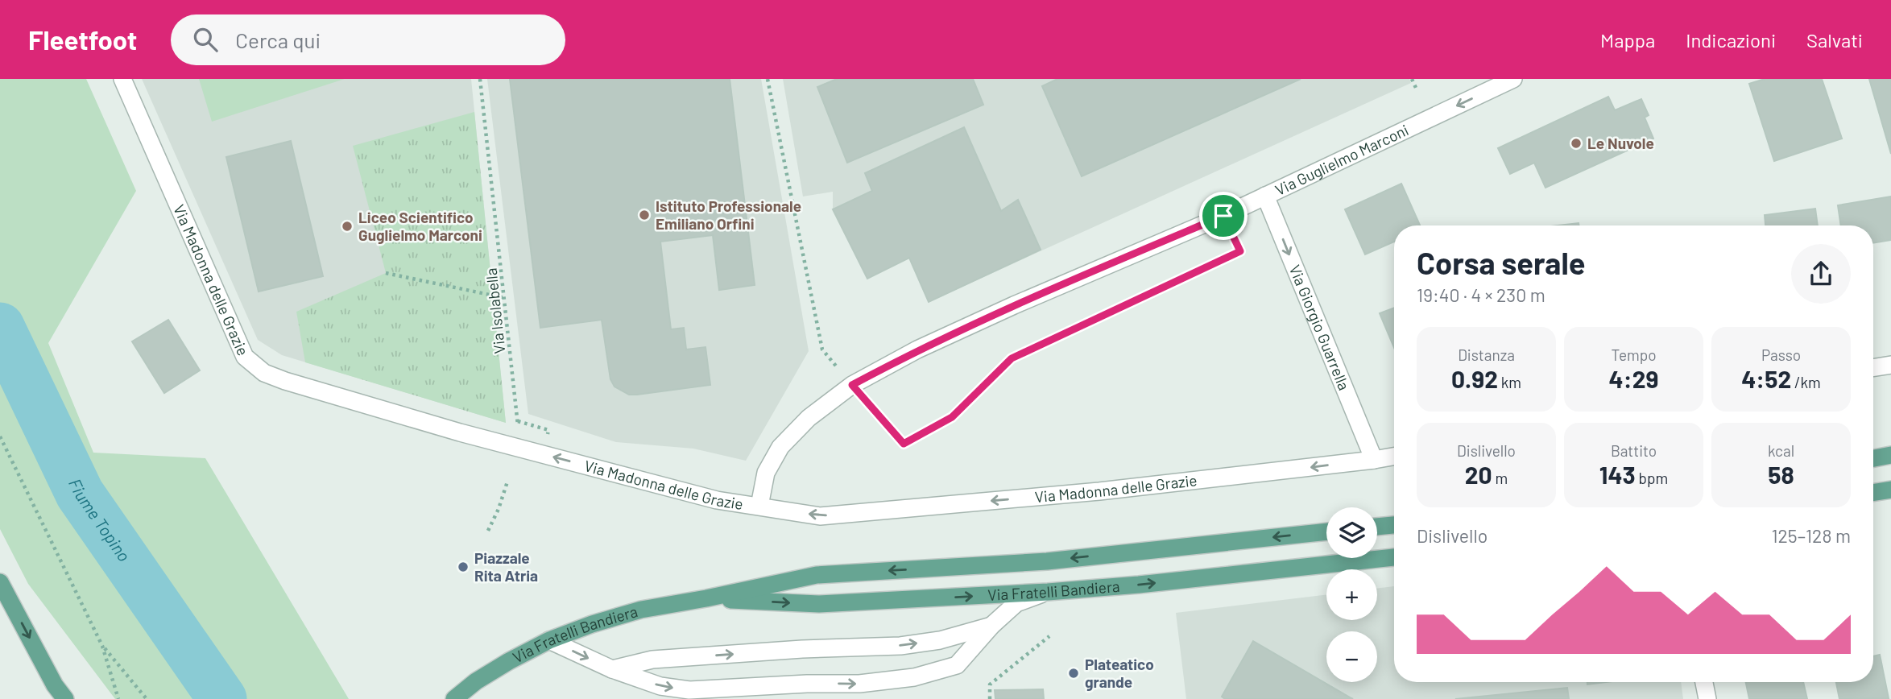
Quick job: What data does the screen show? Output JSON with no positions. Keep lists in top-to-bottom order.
{
  "streets": {
    "main road": ["Via Fratelli Bandiera"],
    "street": ["Via Guglielmo Marconi", "Via Madonna delle Grazie", "Via Giorgio Guarrella"],
    "path": ["Via Isolabella"]
  },
  "crossings": [
    ["Via Guglielmo Marconi", "Via Madonna delle Grazie"],
    ["Via Guglielmo Marconi", "Via Giorgio Guarrella"],
    ["Via Madonna delle Grazie", "Via Giorgio Guarrella"]
  ],
  "one_way": ["Via Madonna delle Grazie", "Via Giorgio Guarrella"],
  "water": ["Fiume Topino"],
  "places": [
    "Le Nuvole",
    "Istituto Professionale Emiliano Orfini",
    "Liceo Scientifico Guglielmo Marconi",
    "Piazzale Rita Atria",
    "Plateatico grande"
  ],
  "page": {
    "header": "Fleetfoot",
    "search": "Cerca qui",
    "nav": ["Mappa", "Indicazioni", "Salvati"],
    "heading": ["Corsa serale", "19:40 · 4 × 230 m"],
    "stats": [
      ["Distanza", "0.92 km"],
      ["Tempo", "4:29"],
      ["Passo", "4:52 /km"],
      ["Dislivello", "20 m"],
      ["Battito", "143 bpm"],
      ["kcal", "58"]
    ],
    "map_buttons": ["+", "−"],
    "chart": ["Dislivello", "125–128 m"]
  }
}
